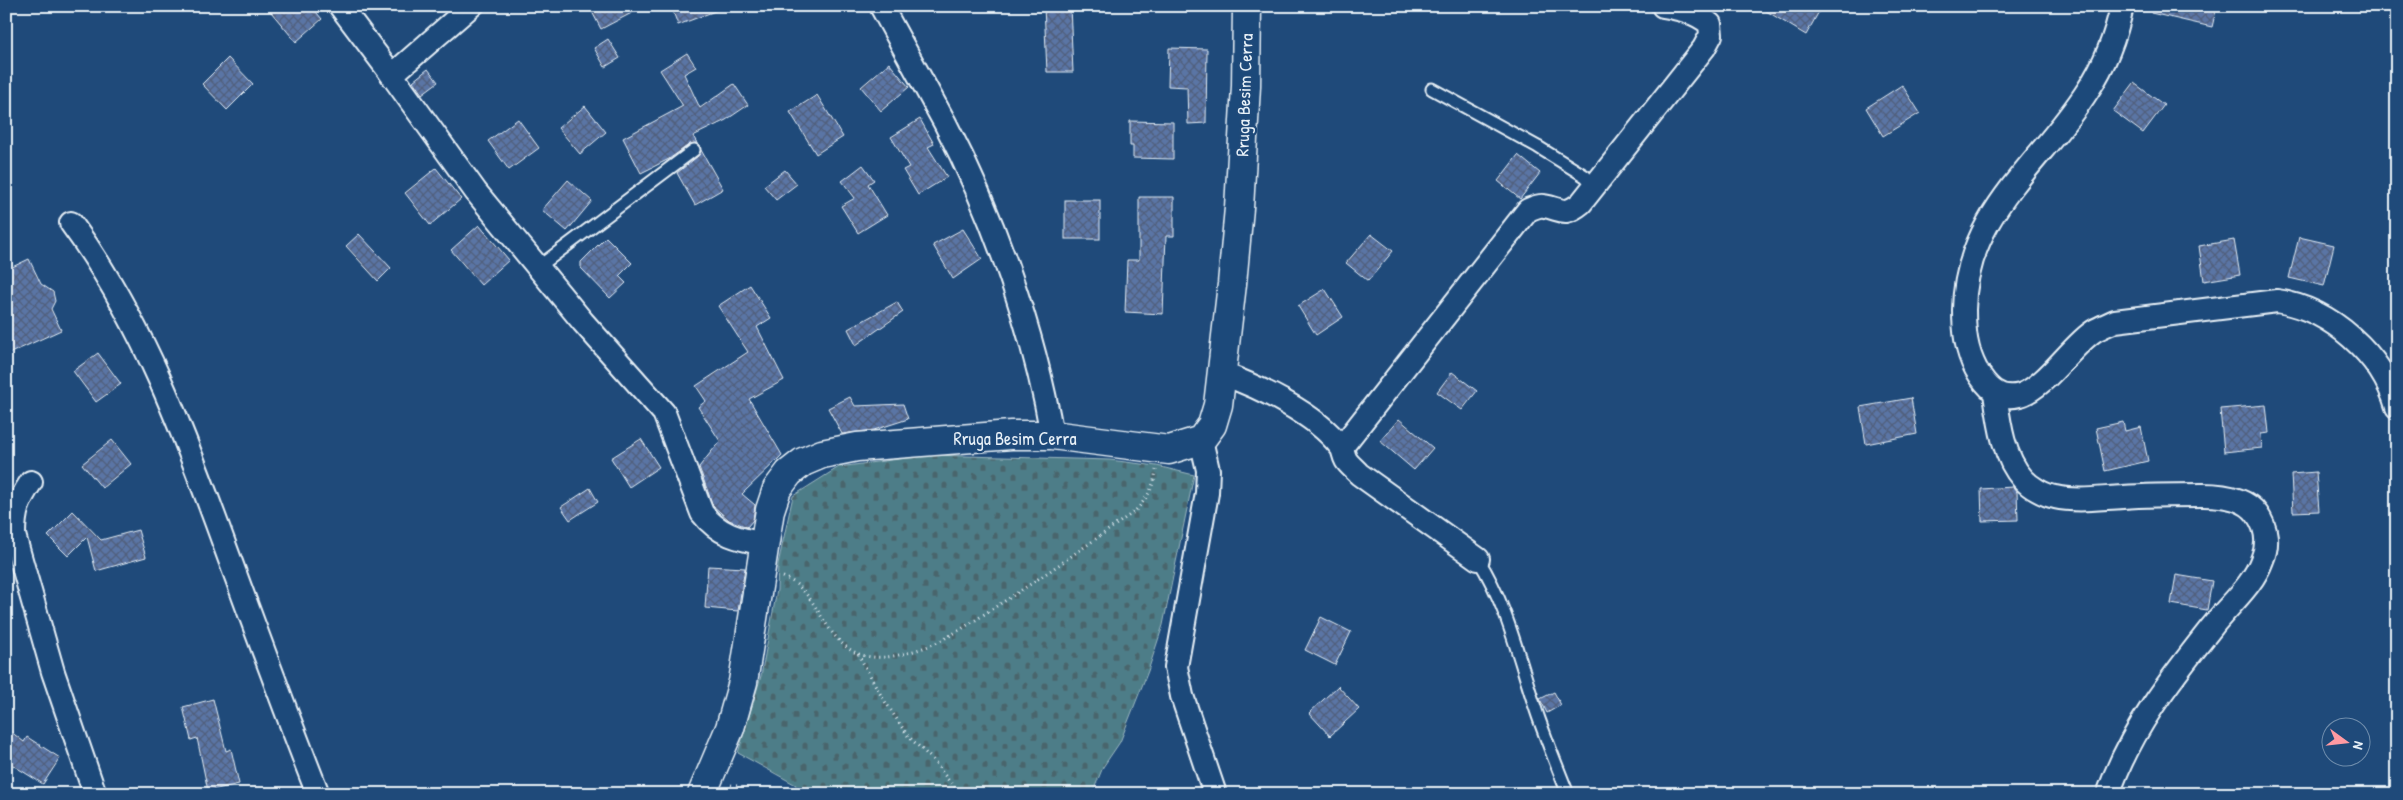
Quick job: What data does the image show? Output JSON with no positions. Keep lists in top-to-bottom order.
{
  "streets": {
    "street": ["Rruga Besim Cerra"]
  },
  "north": "right"
}
